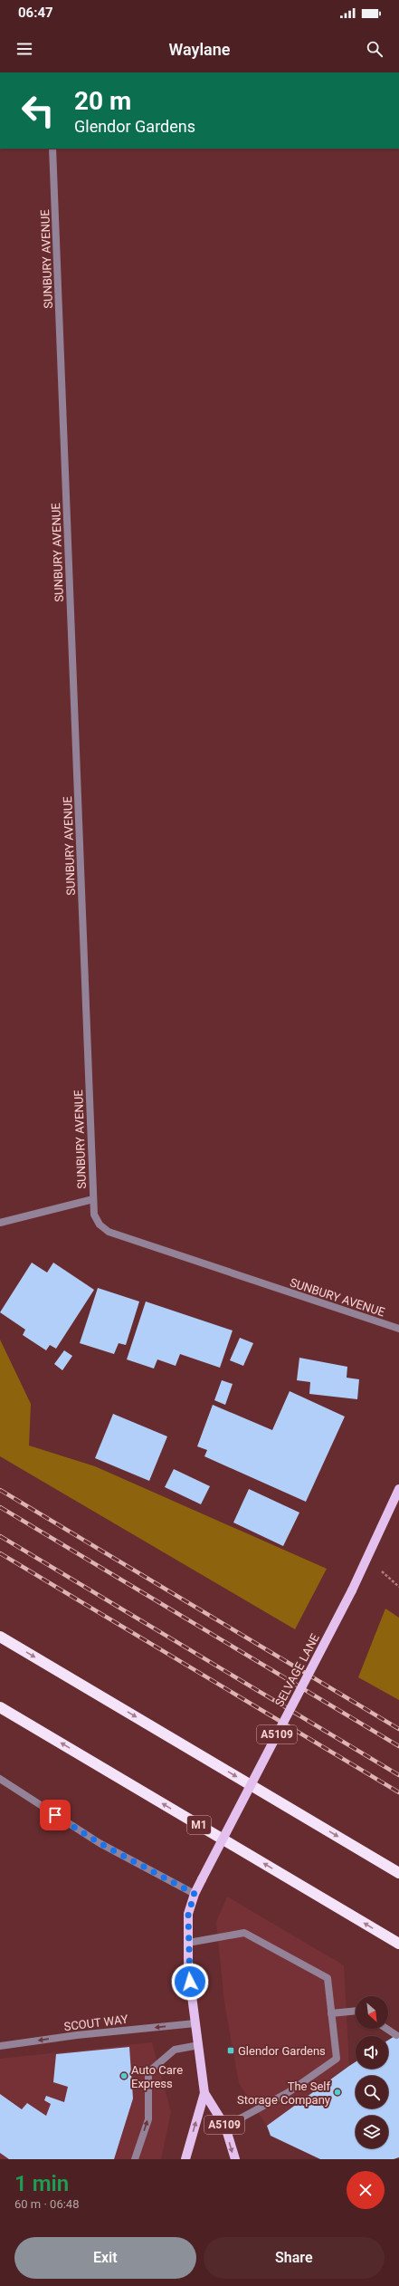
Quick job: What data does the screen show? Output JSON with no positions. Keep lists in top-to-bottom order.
{
  "streets": {
    "highway": ["M1"],
    "main road": ["SELVAGE LANE", "A5109"],
    "street": ["SUNBURY AVENUE", "SCOUT WAY"]
  },
  "crossings": [
    ["SELVAGE LANE", "SCOUT WAY"]
  ],
  "one_way": ["SCOUT WAY"],
  "places": {
    "transit": ["Glendor Gardens"],
    "other": ["Auto Care Express", "The Self Storage Company"]
  },
  "north": "bottom right",
  "page": {
    "status": "06:47",
    "header": "Waylane",
    "turn": ["20 m", "Glendor Gardens"],
    "heading": ["1 min", "60 m · 06:48"],
    "buttons": ["Exit", "Share"]
  }
}
